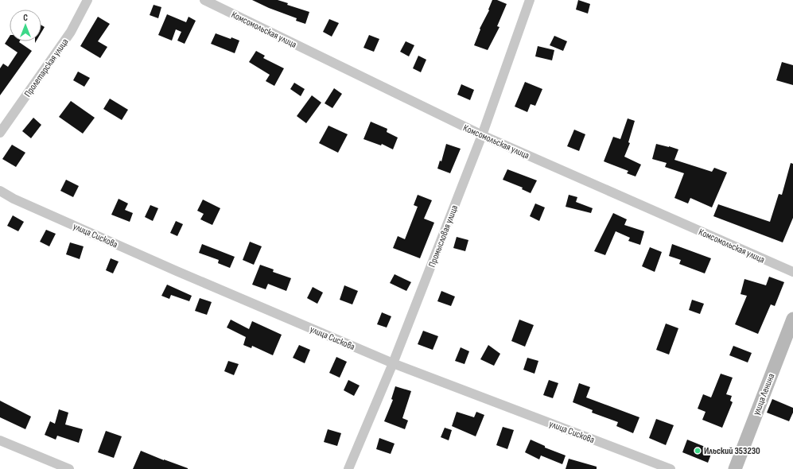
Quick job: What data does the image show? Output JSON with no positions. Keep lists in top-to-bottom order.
{
  "streets": {
    "street": [
      "Комсомольская улица",
      "Пролетарская улица",
      "улица Сискова",
      "Промысловая улица",
      "улица Ленина"
    ]
  },
  "crossings": [
    ["Комсомольская улица", "Промысловая улица"],
    ["улица Сискова", "Промысловая улица"]
  ],
  "places": ["Ильский 353230"],
  "north": "top"
}
